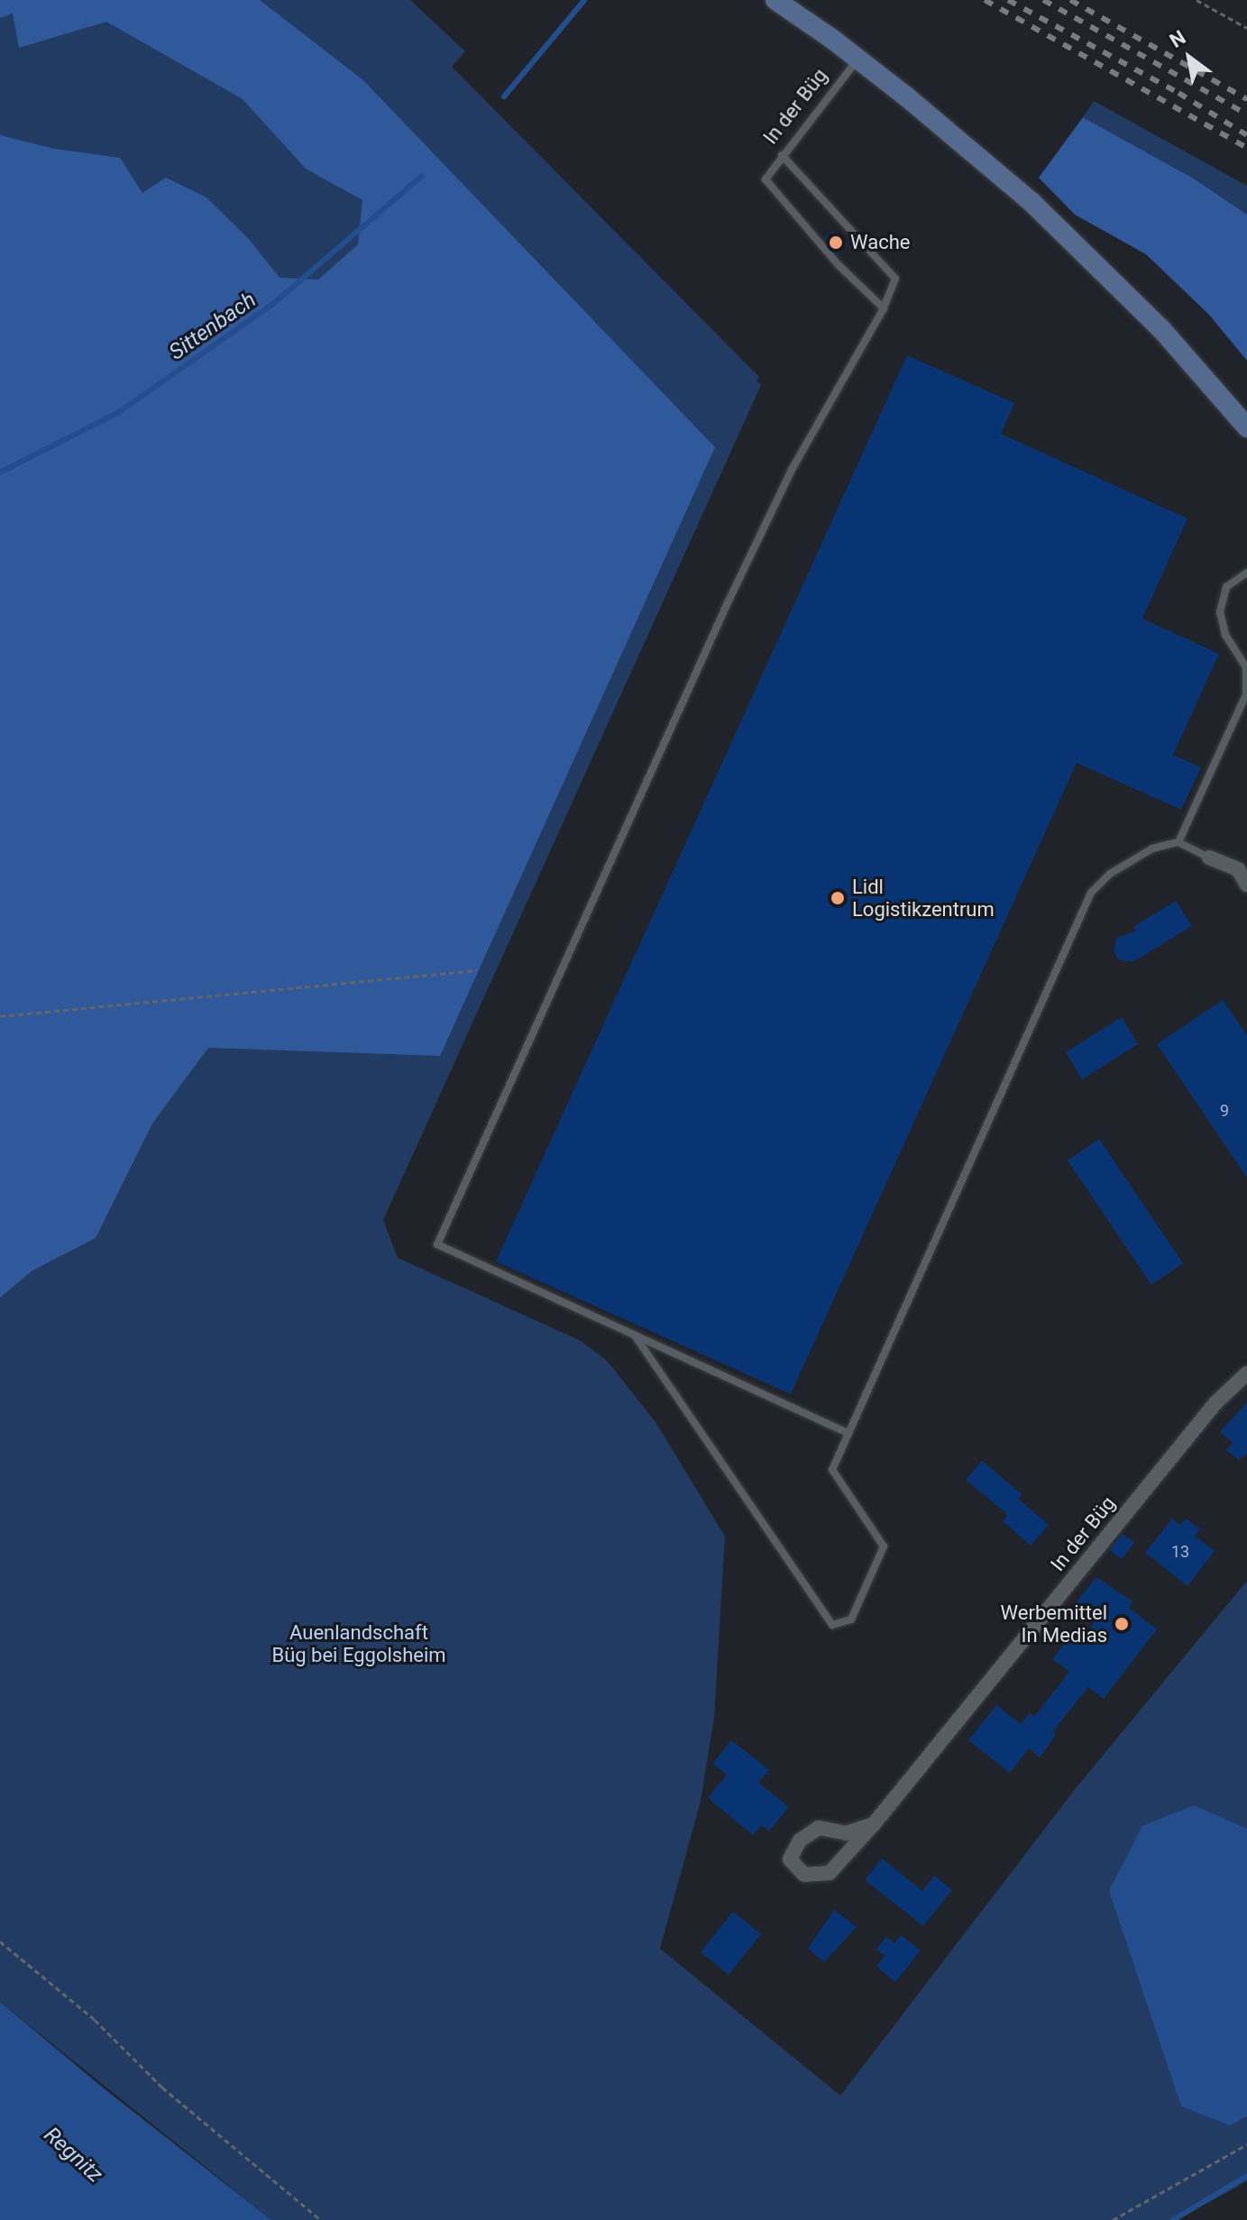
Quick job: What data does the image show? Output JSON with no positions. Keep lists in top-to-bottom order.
{
  "streets": {
    "street": ["In der Büg"]
  },
  "water": ["Sittenbach", "Regnitz"],
  "parks": ["Auenlandschaft Büg bei Eggolsheim"],
  "places": ["Wache", "Lidl Logistikzentrum", "Werbemittel In Medias"],
  "house_numbers": ["9", "13"],
  "north": "top left"
}
